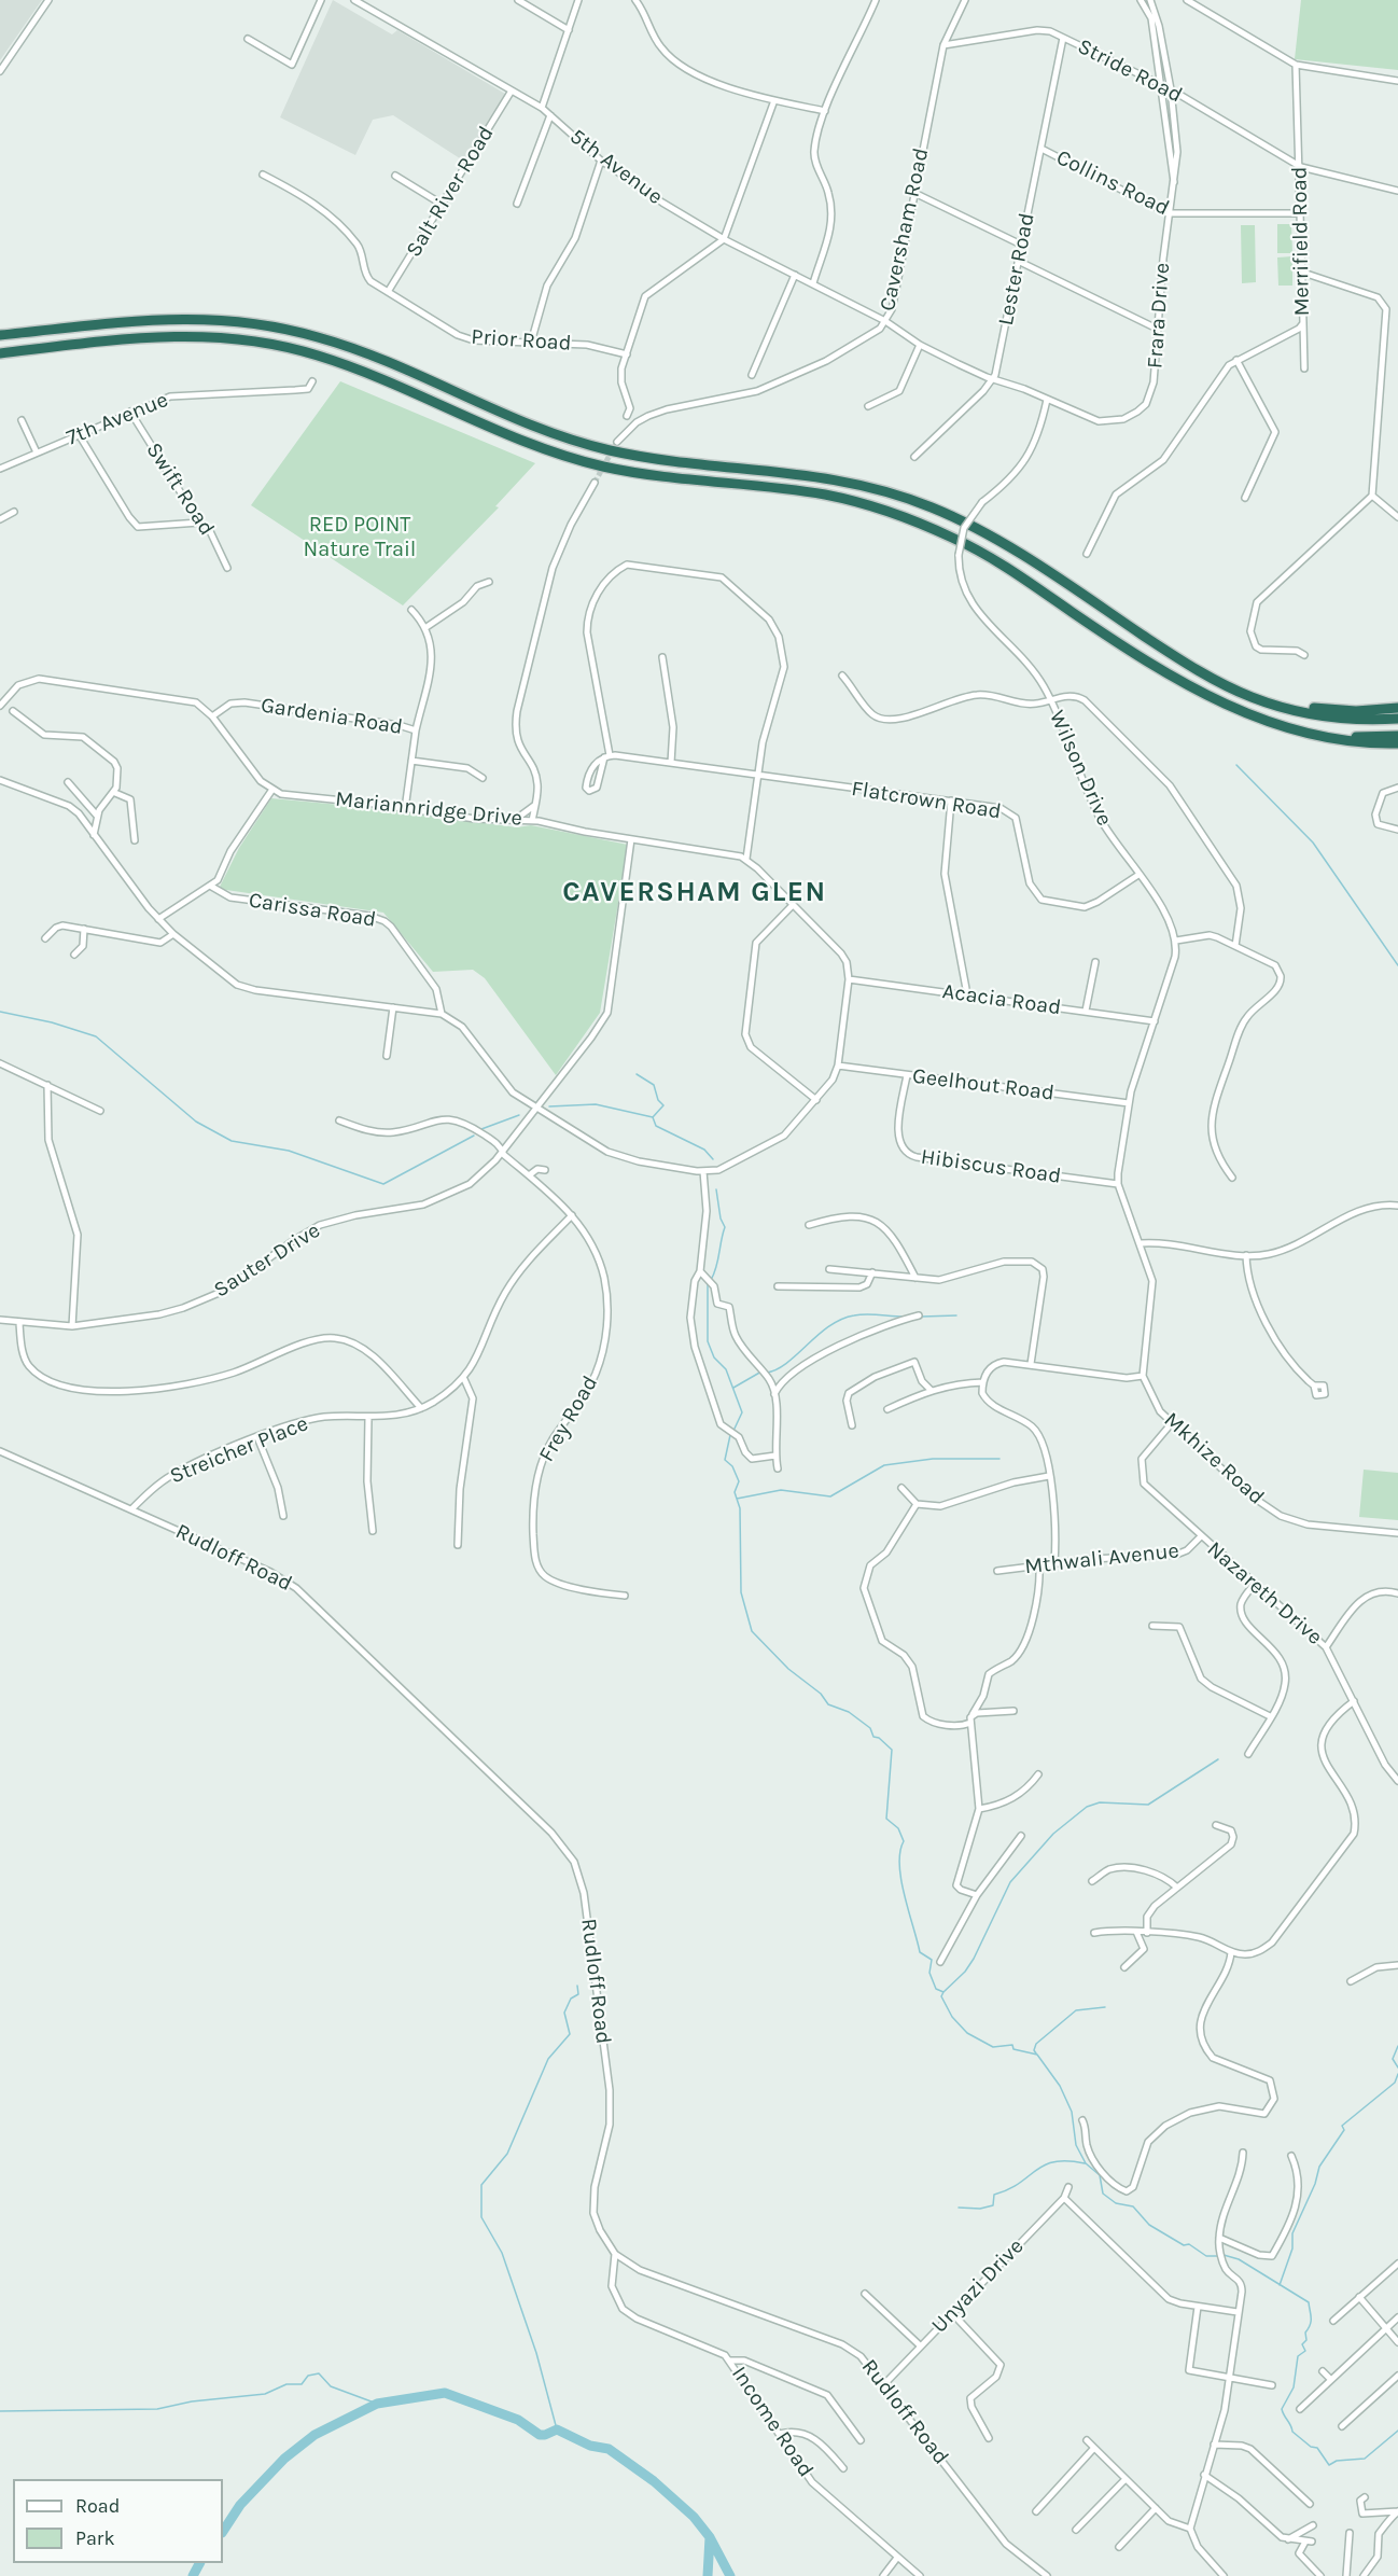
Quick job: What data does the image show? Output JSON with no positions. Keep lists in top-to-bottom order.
{
  "streets": {
    "street": [
      "Stride Road",
      "5th Avenue",
      "Collins Road",
      "Salt River Road",
      "Caversham Road",
      "Merrifield Road",
      "Lester Road",
      "Frara Drive",
      "Prior Road",
      "7th Avenue",
      "Swift Road",
      "Gardenia Road",
      "Wilson Drive",
      "Flatcrown Road",
      "Mariannridge Drive",
      "Carissa Road",
      "Acacia Road",
      "Geelhout Road",
      "Hibiscus Road",
      "Sauter Drive",
      "Frey Road",
      "Streicher Place",
      "Mkhize Road",
      "Rudloff Road",
      "Mthwali Avenue",
      "Nazareth Drive",
      "Unyazi Drive",
      "Income Road"
    ]
  },
  "crossings": [
    ["Stride Road", "Caversham Road"],
    ["Stride Road", "Merrifield Road"],
    ["Stride Road", "Lester Road"],
    ["Stride Road", "Frara Drive"],
    ["5th Avenue", "Salt River Road"],
    ["5th Avenue", "Caversham Road"],
    ["5th Avenue", "Lester Road"],
    ["Collins Road", "Merrifield Road"],
    ["Collins Road", "Lester Road"],
    ["Collins Road", "Frara Drive"],
    ["Salt River Road", "Prior Road"],
    ["Frara Drive", "Wilson Drive"],
    ["7th Avenue", "Swift Road"],
    ["Gardenia Road", "Mariannridge Drive"],
    ["Wilson Drive", "Flatcrown Road"],
    ["Mariannridge Drive", "Sauter Drive"],
    ["Geelhout Road", "Hibiscus Road"],
    ["Sauter Drive", "Frey Road"],
    ["Streicher Place", "Rudloff Road"],
    ["Mkhize Road", "Nazareth Drive"],
    ["Rudloff Road", "Unyazi Drive"],
    ["Rudloff Road", "Income Road"],
    ["Mthwali Avenue", "Nazareth Drive"]
  ],
  "districts": ["CAVERSHAM GLEN"],
  "parks": ["RED POINT Nature Trail"],
  "legend": ["Road", "Park"]
}
